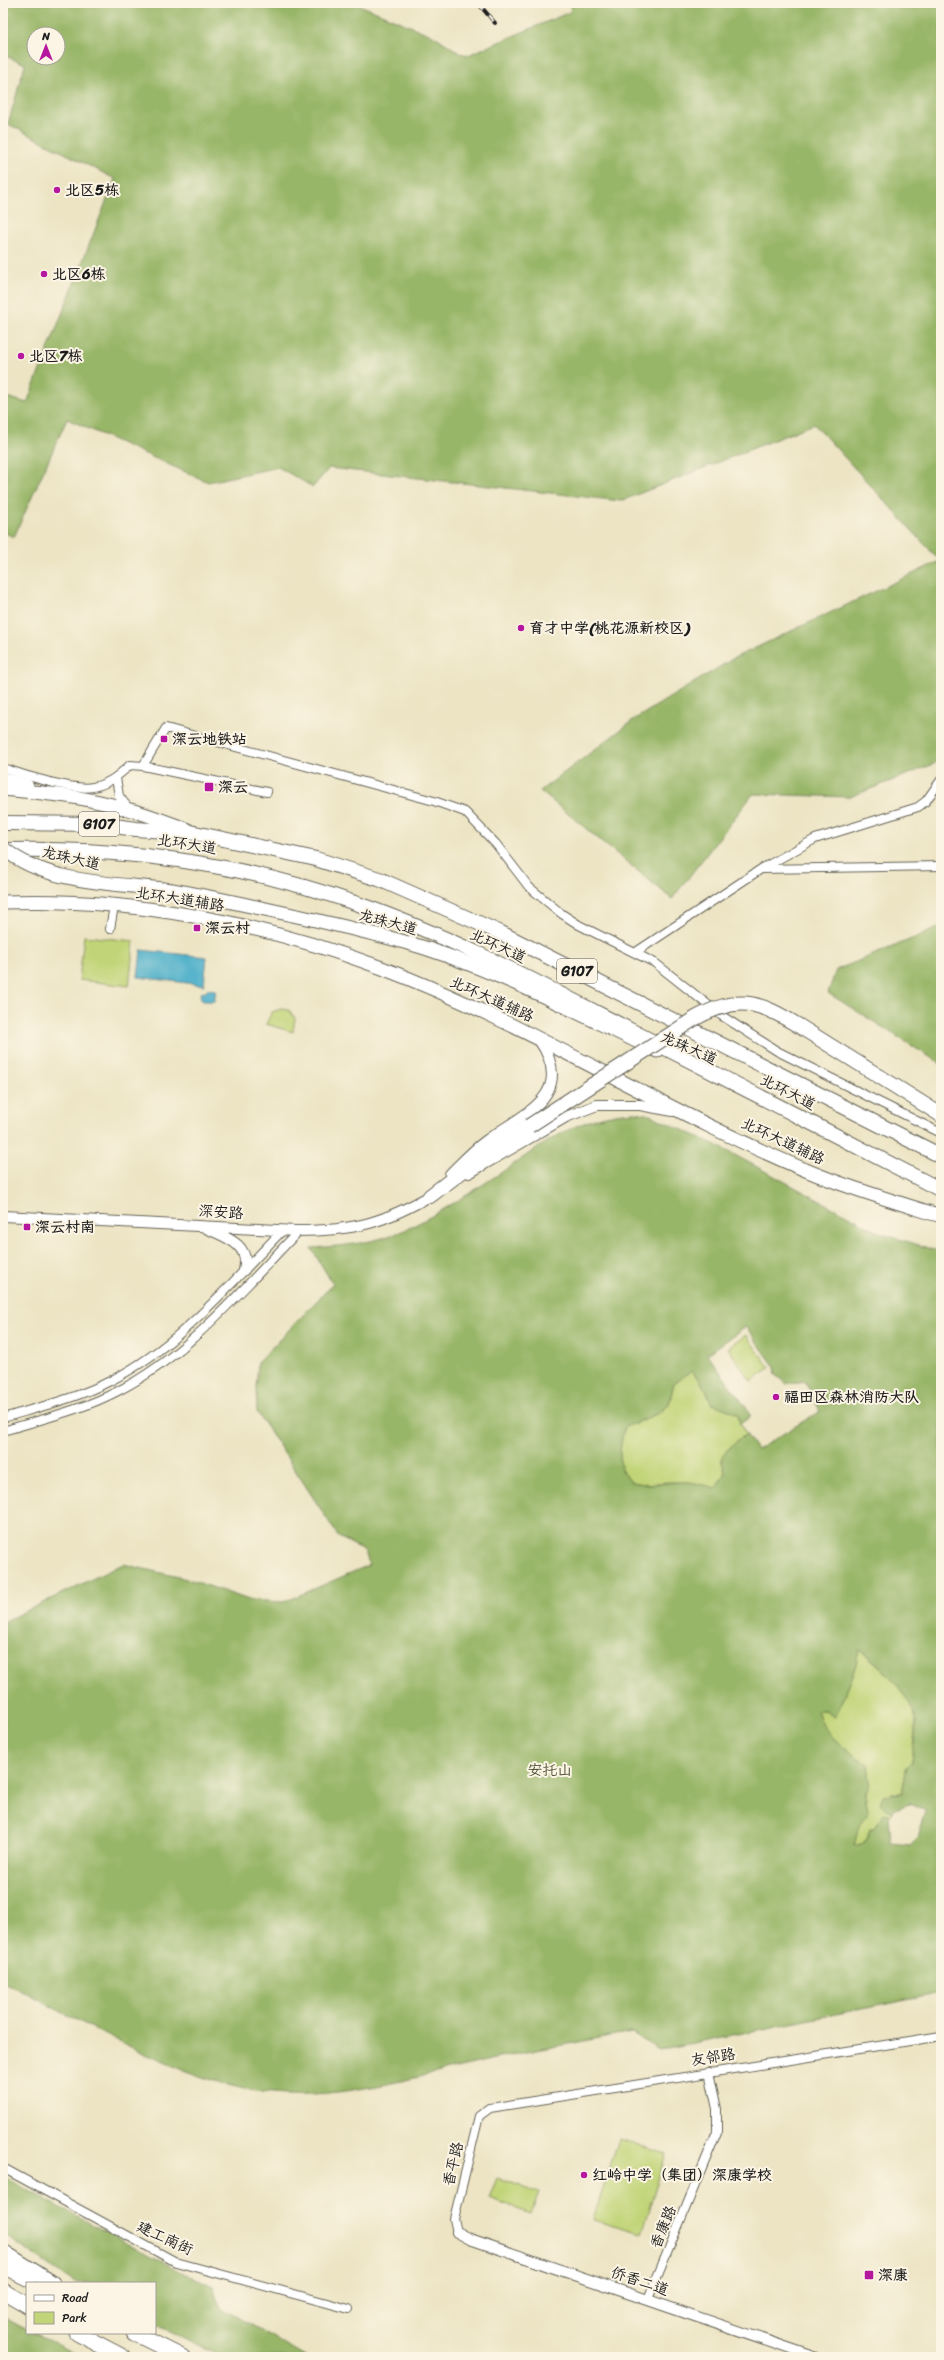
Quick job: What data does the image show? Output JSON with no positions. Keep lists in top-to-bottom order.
{
  "streets": {
    "highway": ["G107", "北环大道"],
    "main road": ["龙珠大道", "北环大道辅路"],
    "street": [
      "深安路",
      "友邻路",
      "香平路",
      "香康路",
      "建工南街",
      "侨香二道"
    ]
  },
  "crossings": [
    ["北环大道", "龙珠大道"],
    ["友邻路", "香平路"],
    ["友邻路", "香康路"],
    ["香平路", "侨香二道"],
    ["香康路", "侨香二道"]
  ],
  "parks": ["安托山"],
  "places": {
    "other": [
      "北区5栋",
      "北区6栋",
      "北区7栋",
      "育才中学(桃花源新校区)",
      "福田区森林消防大队",
      "红岭中学（集团）深康学校"
    ],
    "transit": [
      "深云地铁站",
      "深云",
      "深云村",
      "深云村南",
      "深康"
    ]
  },
  "legend": ["Road", "Park"],
  "north": "top"
}
